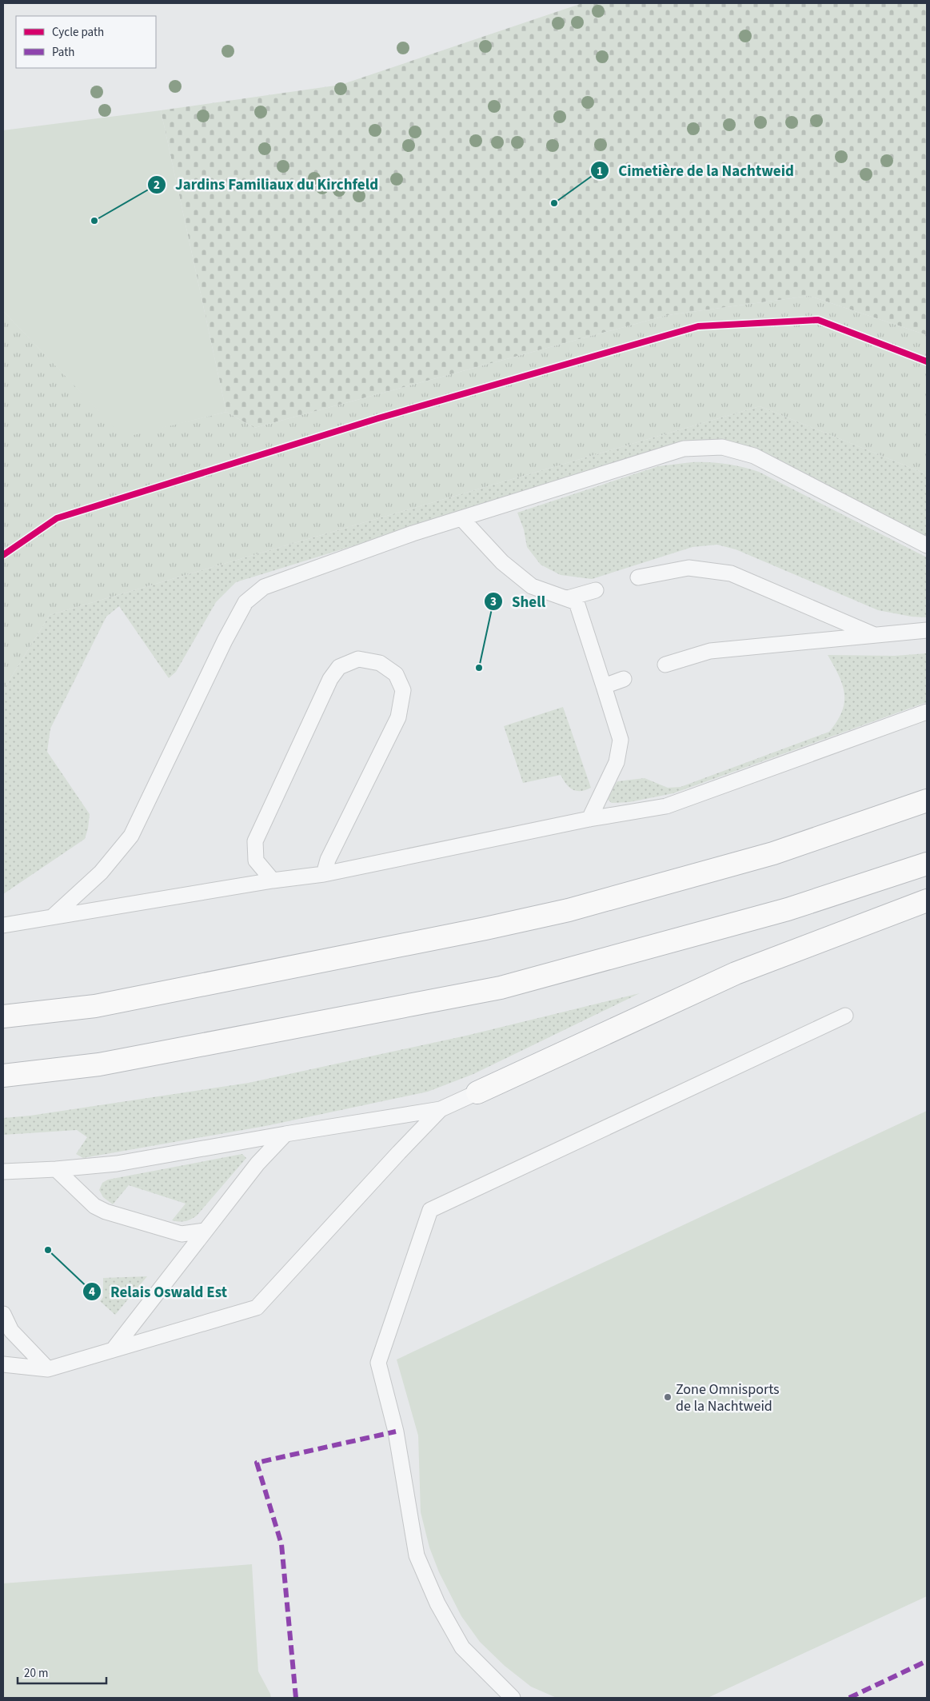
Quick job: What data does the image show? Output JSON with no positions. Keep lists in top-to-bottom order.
{
  "places": [
    "Cimetière de la Nachtweid",
    "Jardins Familiaux du Kirchfeld",
    "Shell",
    "Relais Oswald Est",
    "Zone Omnisports de la Nachtweid"
  ],
  "legend": ["Cycle path", "Path"],
  "scale_bar": "20 m"
}
